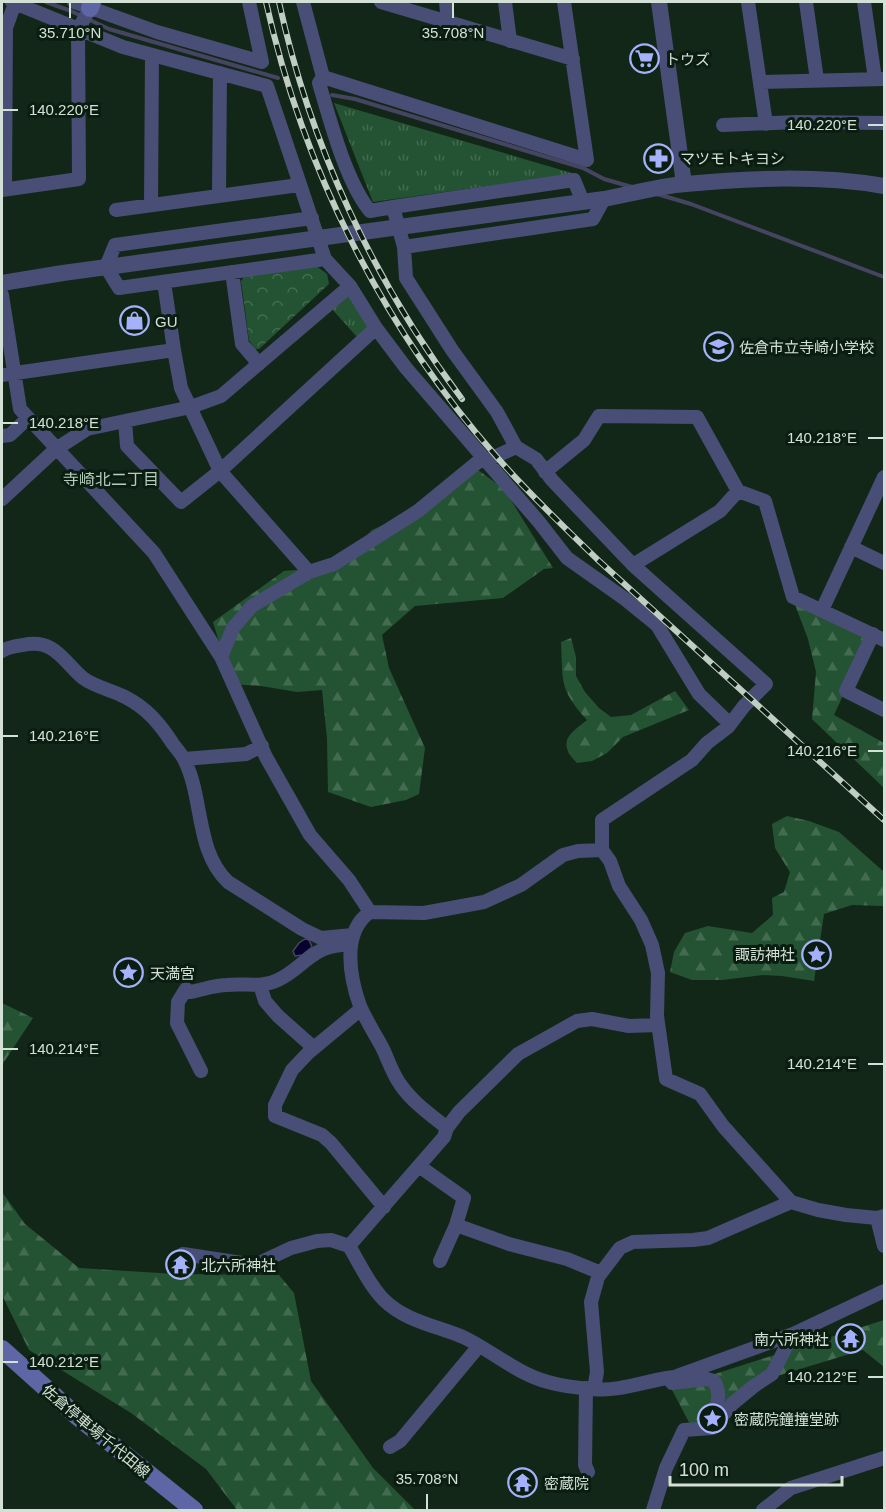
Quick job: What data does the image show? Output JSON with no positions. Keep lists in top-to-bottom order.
{
  "streets": {
    "main road": ["佐倉停車場千代田線"]
  },
  "districts": ["寺崎北二丁目"],
  "places": {
    "supermarket": ["トウズ"],
    "pharmacy": ["マツモトキヨシ"],
    "shop": ["GU"],
    "school or university": ["佐倉市立寺崎小学校"],
    "place": ["諏訪神社", "天満宮", "密蔵院鐘撞堂跡"],
    "temple": ["北六所神社", "南六所神社", "密蔵院"]
  },
  "scale_bar": "100 m",
  "coordinates": [
    "35.710°N",
    "35.708°N",
    "140.220°E",
    "140.218°E",
    "140.216°E",
    "140.214°E",
    "140.212°E"
  ]
}
